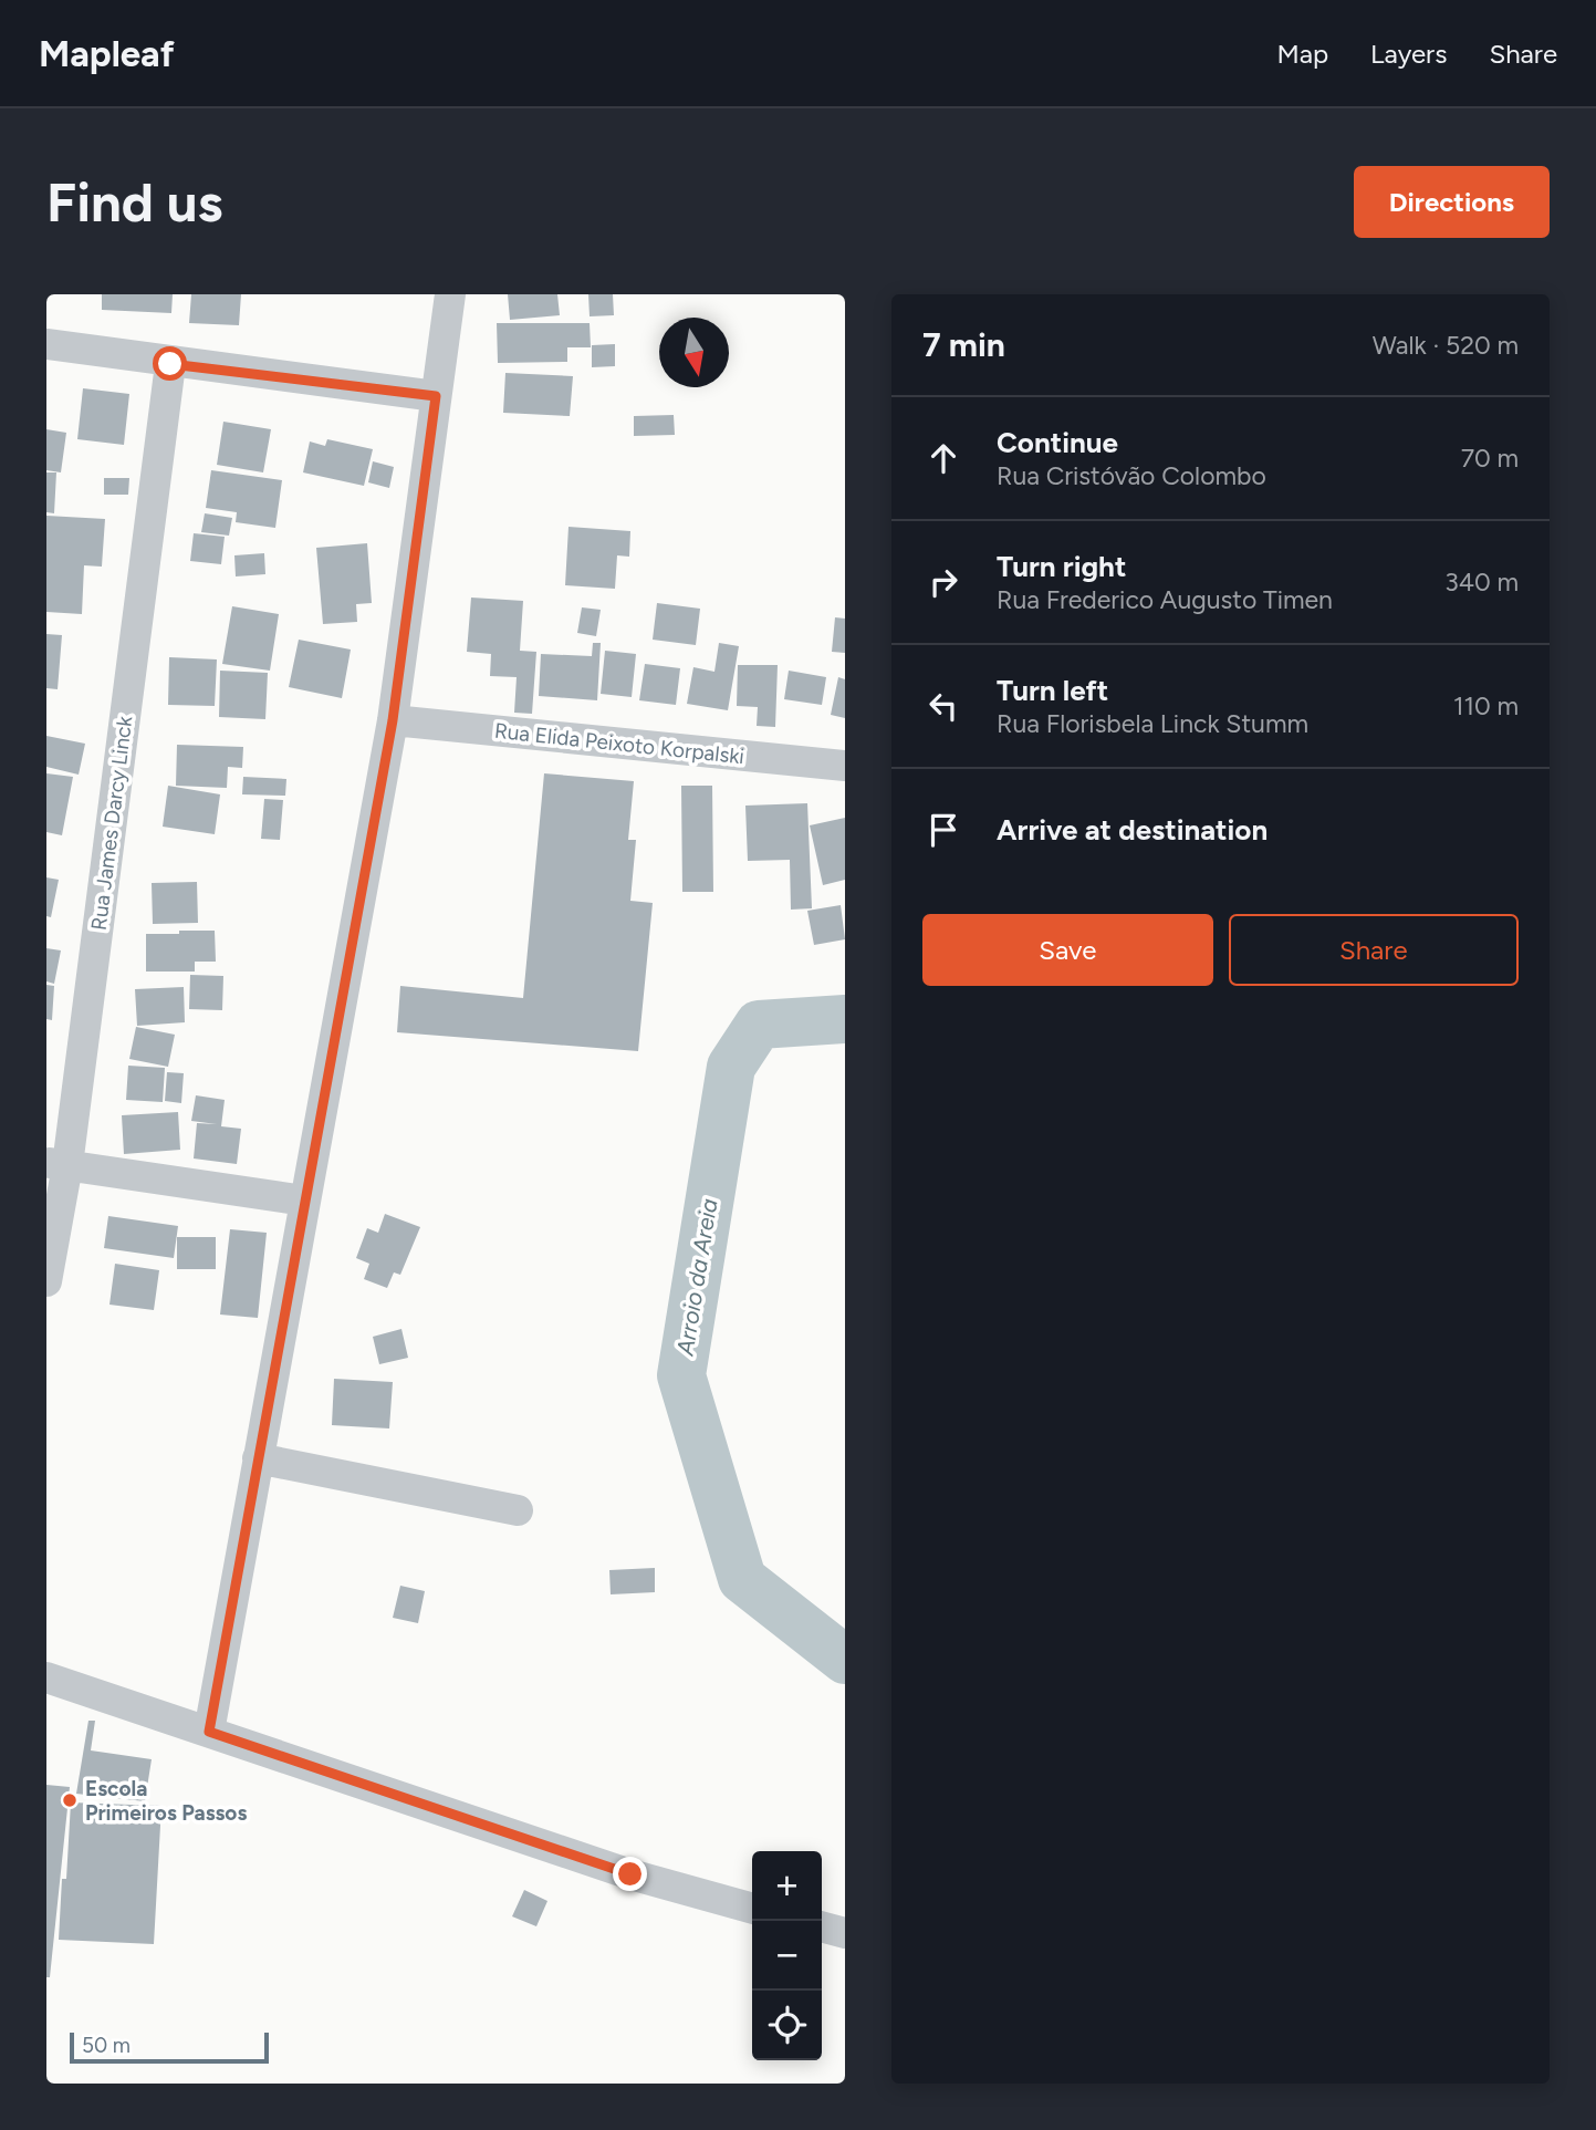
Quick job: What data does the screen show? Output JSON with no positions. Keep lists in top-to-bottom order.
{
  "streets": {
    "street": ["Rua Elida Peixoto Korpalski", "Rua James Darcy Linck"]
  },
  "water": ["Arroio da Areia"],
  "places": ["Escola Primeiros Passos"],
  "scale_bar": "50 m",
  "north": "bottom",
  "page": {
    "header": "Mapleaf",
    "nav": ["Map", "Layers", "Share"],
    "buttons": [
      "Directions",
      ["Save", "Share"]
    ],
    "title": "Find us",
    "heading": ["7 min", "Walk · 520 m"],
    "list": [
      ["Continue", "Rua Cristóvão Colombo", "70 m"],
      ["Turn right", "Rua Frederico Augusto Timen", "340 m"],
      ["Turn left", "Rua Florisbela Linck Stumm", "110 m"],
      "Arrive at destination"
    ],
    "map_buttons": ["+", "−"],
    "scale": "50 m"
  }
}
